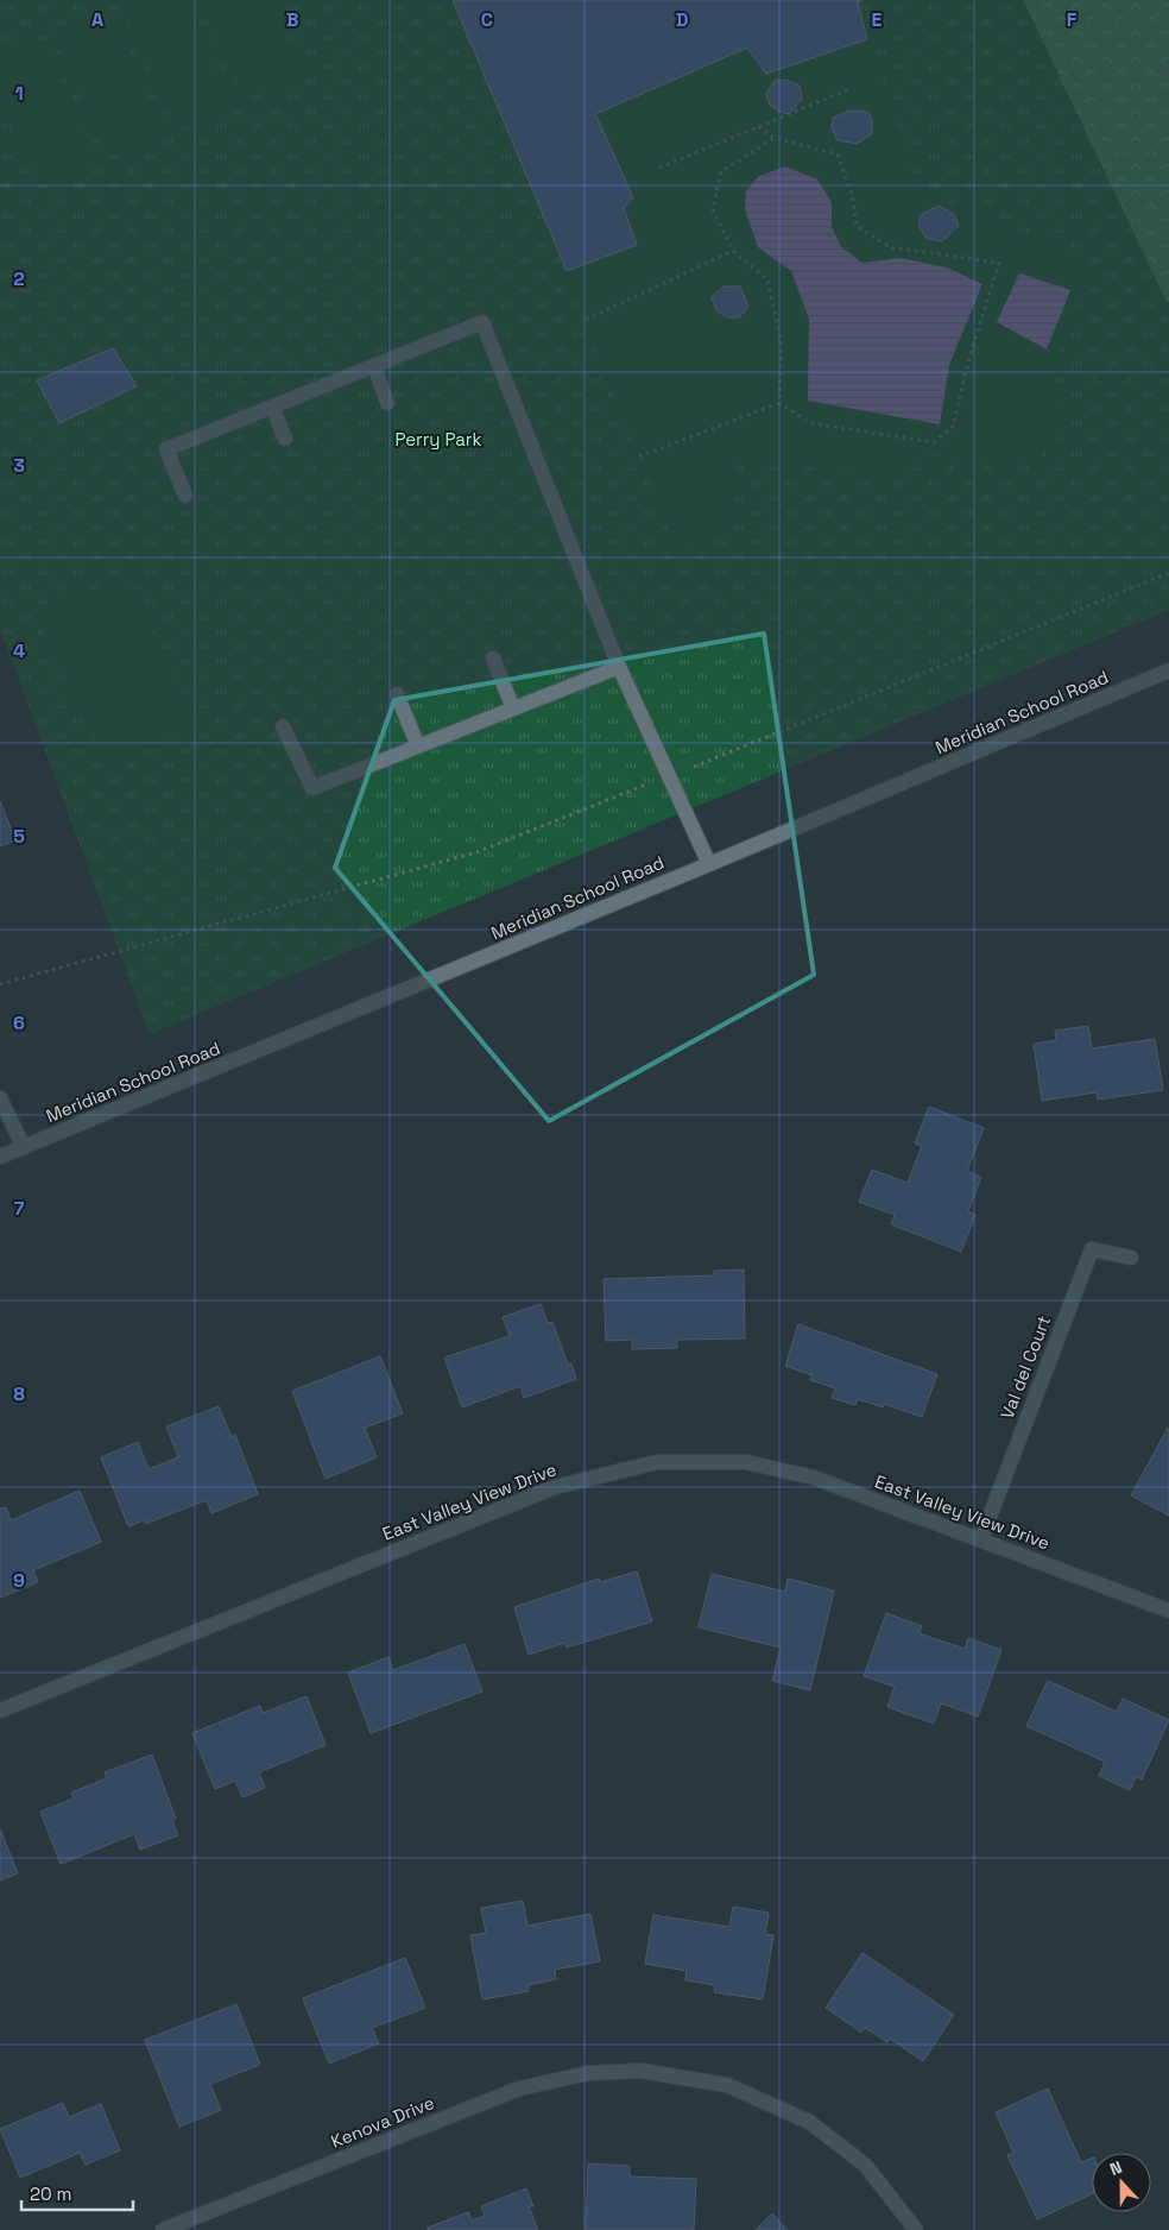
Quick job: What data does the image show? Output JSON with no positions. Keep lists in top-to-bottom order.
{
  "streets": {
    "street": [
      "Meridian School Road",
      "Val del Court",
      "East Valley View Drive",
      "Kenova Drive"
    ]
  },
  "crossings": [
    ["Val del Court", "East Valley View Drive"]
  ],
  "parks": ["Perry Park"],
  "scale_bar": "20 m",
  "north": "top",
  "grid": {
    "columns": [
      "A",
      "B",
      "C",
      "D",
      "E",
      "F"
    ],
    "rows": [
      "1",
      "2",
      "3",
      "4",
      "5",
      "6",
      "7",
      "8",
      "9"
    ]
  }
}
